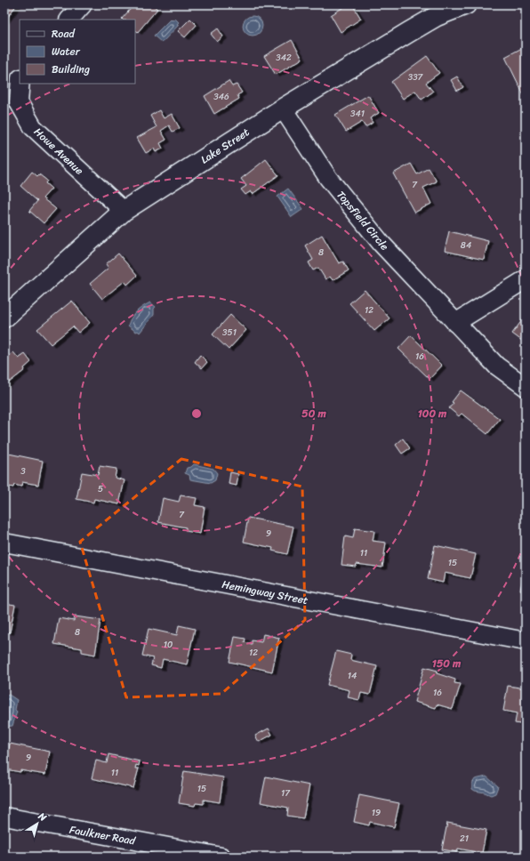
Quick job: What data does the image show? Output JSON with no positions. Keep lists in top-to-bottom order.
{
  "streets": {
    "main road": ["Lake Street"],
    "street": [
      "Howe Avenue",
      "Topsfield Circle",
      "Hemingway Street",
      "Faulkner Road"
    ]
  },
  "crossings": [
    ["Lake Street", "Howe Avenue"],
    ["Lake Street", "Topsfield Circle"]
  ],
  "house_numbers": [
    "342",
    "337",
    "346",
    "341",
    "7",
    "84",
    "8",
    "12",
    "351",
    "16",
    "3",
    "5",
    "7",
    "9",
    "11",
    "15",
    "8",
    "10",
    "12",
    "14",
    "16",
    "9",
    "11",
    "15",
    "17",
    "19",
    "21"
  ],
  "legend": ["Road", "Water", "Building"],
  "north": "top right",
  "rings": ["50 m", "100 m", "150 m"]
}
